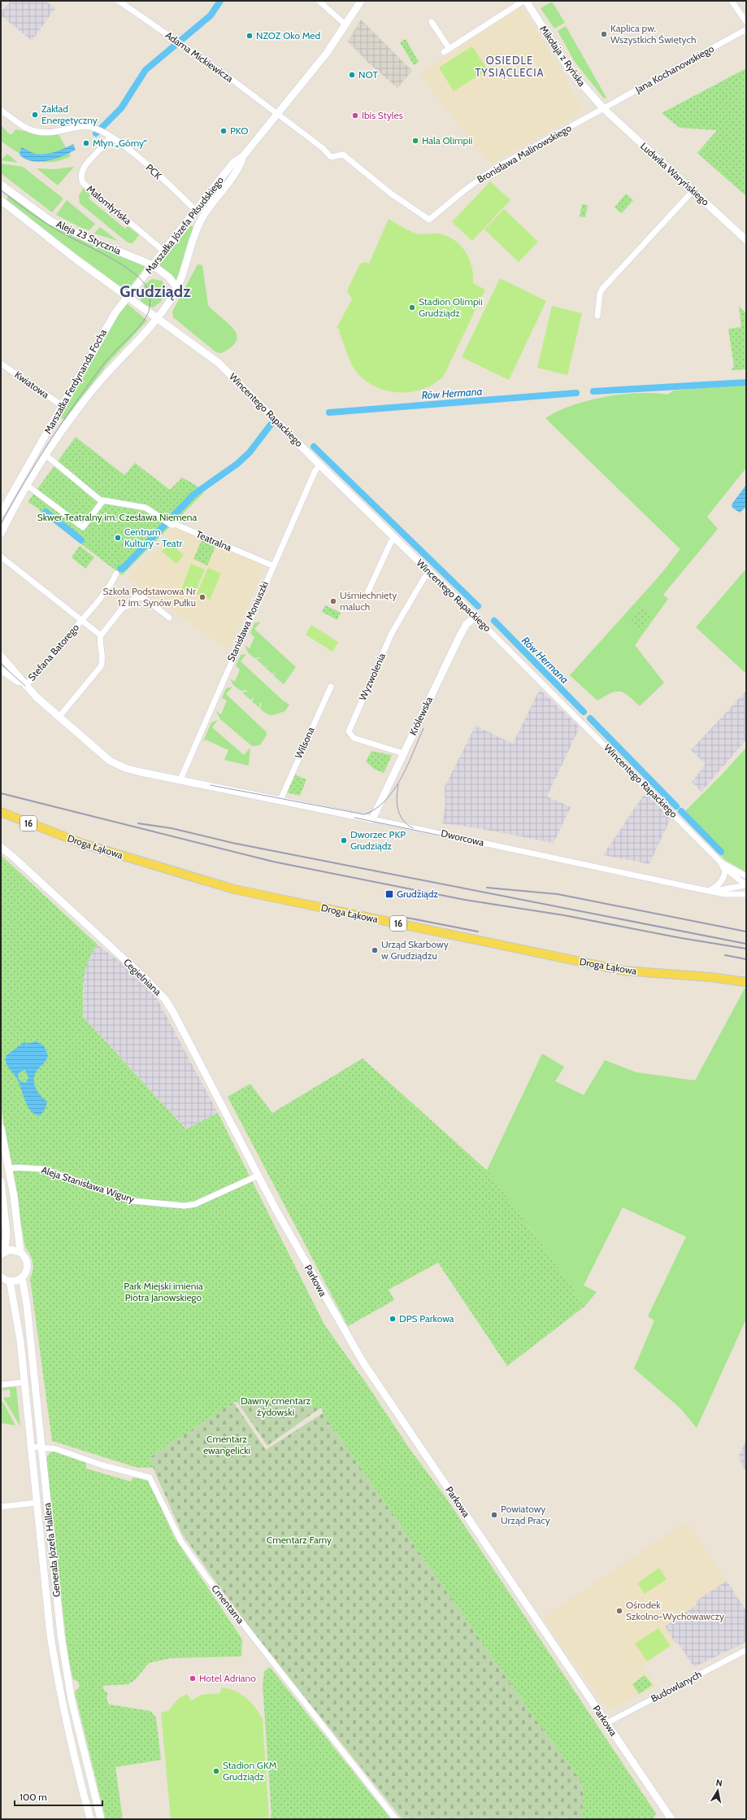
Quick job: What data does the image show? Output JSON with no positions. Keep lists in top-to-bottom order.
{
  "streets": {
    "main road": ["16", "Droga Łąkowa"],
    "street": [
      "Mikołaja z Ryńska",
      "Adama Mickiewicza",
      "Jana Kochanowskiego",
      "Bronisława Malinowskiego",
      "PCK",
      "Ludwika Waryńskiego",
      "Małomłyńska",
      "Marszałka Józefa Piłsudskiego",
      "Aleja 23 Stycznia",
      "Marszałka Ferdynanda Focha",
      "Kwiatowa",
      "Wincentego Rapackiego",
      "Teatralna",
      "Stanisława Moniuszki",
      "Stefana Batorego",
      "Wyzwolenia",
      "Królewska",
      "Wilsona",
      "Dworcowa",
      "Cegielniana",
      "Aleja Stanisława Wigury",
      "Parkowa",
      "Generała Józefa Hallera",
      "Cmentarna",
      "Budowlanych"
    ]
  },
  "crossings": [
    ["Mikołaja z Ryńska", "Jana Kochanowskiego"],
    ["Mikołaja z Ryńska", "Bronisława Malinowskiego"],
    ["Mikołaja z Ryńska", "Ludwika Waryńskiego"],
    ["Adama Mickiewicza", "Bronisława Malinowskiego"],
    ["Adama Mickiewicza", "Marszałka Józefa Piłsudskiego"],
    ["Jana Kochanowskiego", "Bronisława Malinowskiego"],
    ["Jana Kochanowskiego", "Ludwika Waryńskiego"],
    ["Bronisława Malinowskiego", "Ludwika Waryńskiego"],
    ["Bronisława Malinowskiego", "Marszałka Józefa Piłsudskiego"],
    ["PCK", "Małomłyńska"],
    ["PCK", "Marszałka Józefa Piłsudskiego"],
    ["Małomłyńska", "Marszałka Józefa Piłsudskiego"],
    ["Marszałka Józefa Piłsudskiego", "Aleja 23 Stycznia"],
    ["Marszałka Józefa Piłsudskiego", "Marszałka Ferdynanda Focha"],
    ["Marszałka Józefa Piłsudskiego", "Wincentego Rapackiego"],
    ["Aleja 23 Stycznia", "Marszałka Ferdynanda Focha"],
    ["Aleja 23 Stycznia", "Wincentego Rapackiego"],
    ["Marszałka Ferdynanda Focha", "Kwiatowa"],
    ["Marszałka Ferdynanda Focha", "Wincentego Rapackiego"],
    ["Wincentego Rapackiego", "Stanisława Moniuszki"],
    ["Wincentego Rapackiego", "Wyzwolenia"],
    ["Wincentego Rapackiego", "Królewska"],
    ["Wincentego Rapackiego", "Dworcowa"],
    ["Teatralna", "Stanisława Moniuszki"],
    ["Stanisława Moniuszki", "Dworcowa"],
    ["Stefana Batorego", "Dworcowa"],
    ["Wyzwolenia", "Królewska"],
    ["Królewska", "Dworcowa"],
    ["Wilsona", "Dworcowa"],
    ["Cegielniana", "Aleja Stanisława Wigury"],
    ["Cegielniana", "Parkowa"],
    ["Aleja Stanisława Wigury", "Parkowa"],
    ["Parkowa", "Budowlanych"],
    ["Generała Józefa Hallera", "Cmentarna"]
  ],
  "districts": ["OSIEDLE TYSIĄCLECIA", "Grudziądz"],
  "water": ["Rów Hermana"],
  "parks": [
    "Skwer Teatralny im. Czesława Niemena",
    "Park Miejski imienia Piotra Janowskiego",
    "Dawny cmentarz żydowski",
    "Cmentarz ewangelicki",
    "Cmentarz Farny"
  ],
  "places": {
    "other": [
      "Kaplica pw. Wszystkich Świętych",
      "NZOZ Oko Med",
      "NOT",
      "Zakład Energetyczny",
      "Ibis Styles",
      "PKO",
      "Hala Olimpii",
      "Młyn „Górny”",
      "Stadion Olimpii Grudziądz",
      "Centrum Kultury - Teatr",
      "Szkoła Podstawowa Nr 12 im. Synów Pułku",
      "Uśmiechnięty maluch",
      "Dworzec PKP Grudziądz",
      "Urząd Skarbowy w Grudziądzu",
      "DPS Parkowa",
      "Powiatowy Urząd Pracy",
      "Ośrodek Szkolno-Wychowawczy",
      "Hotel Adriano",
      "Stadion GKM Grudziądz"
    ],
    "transit": ["Grudziądz"]
  },
  "scale_bar": "100 m",
  "north": "top"
}
